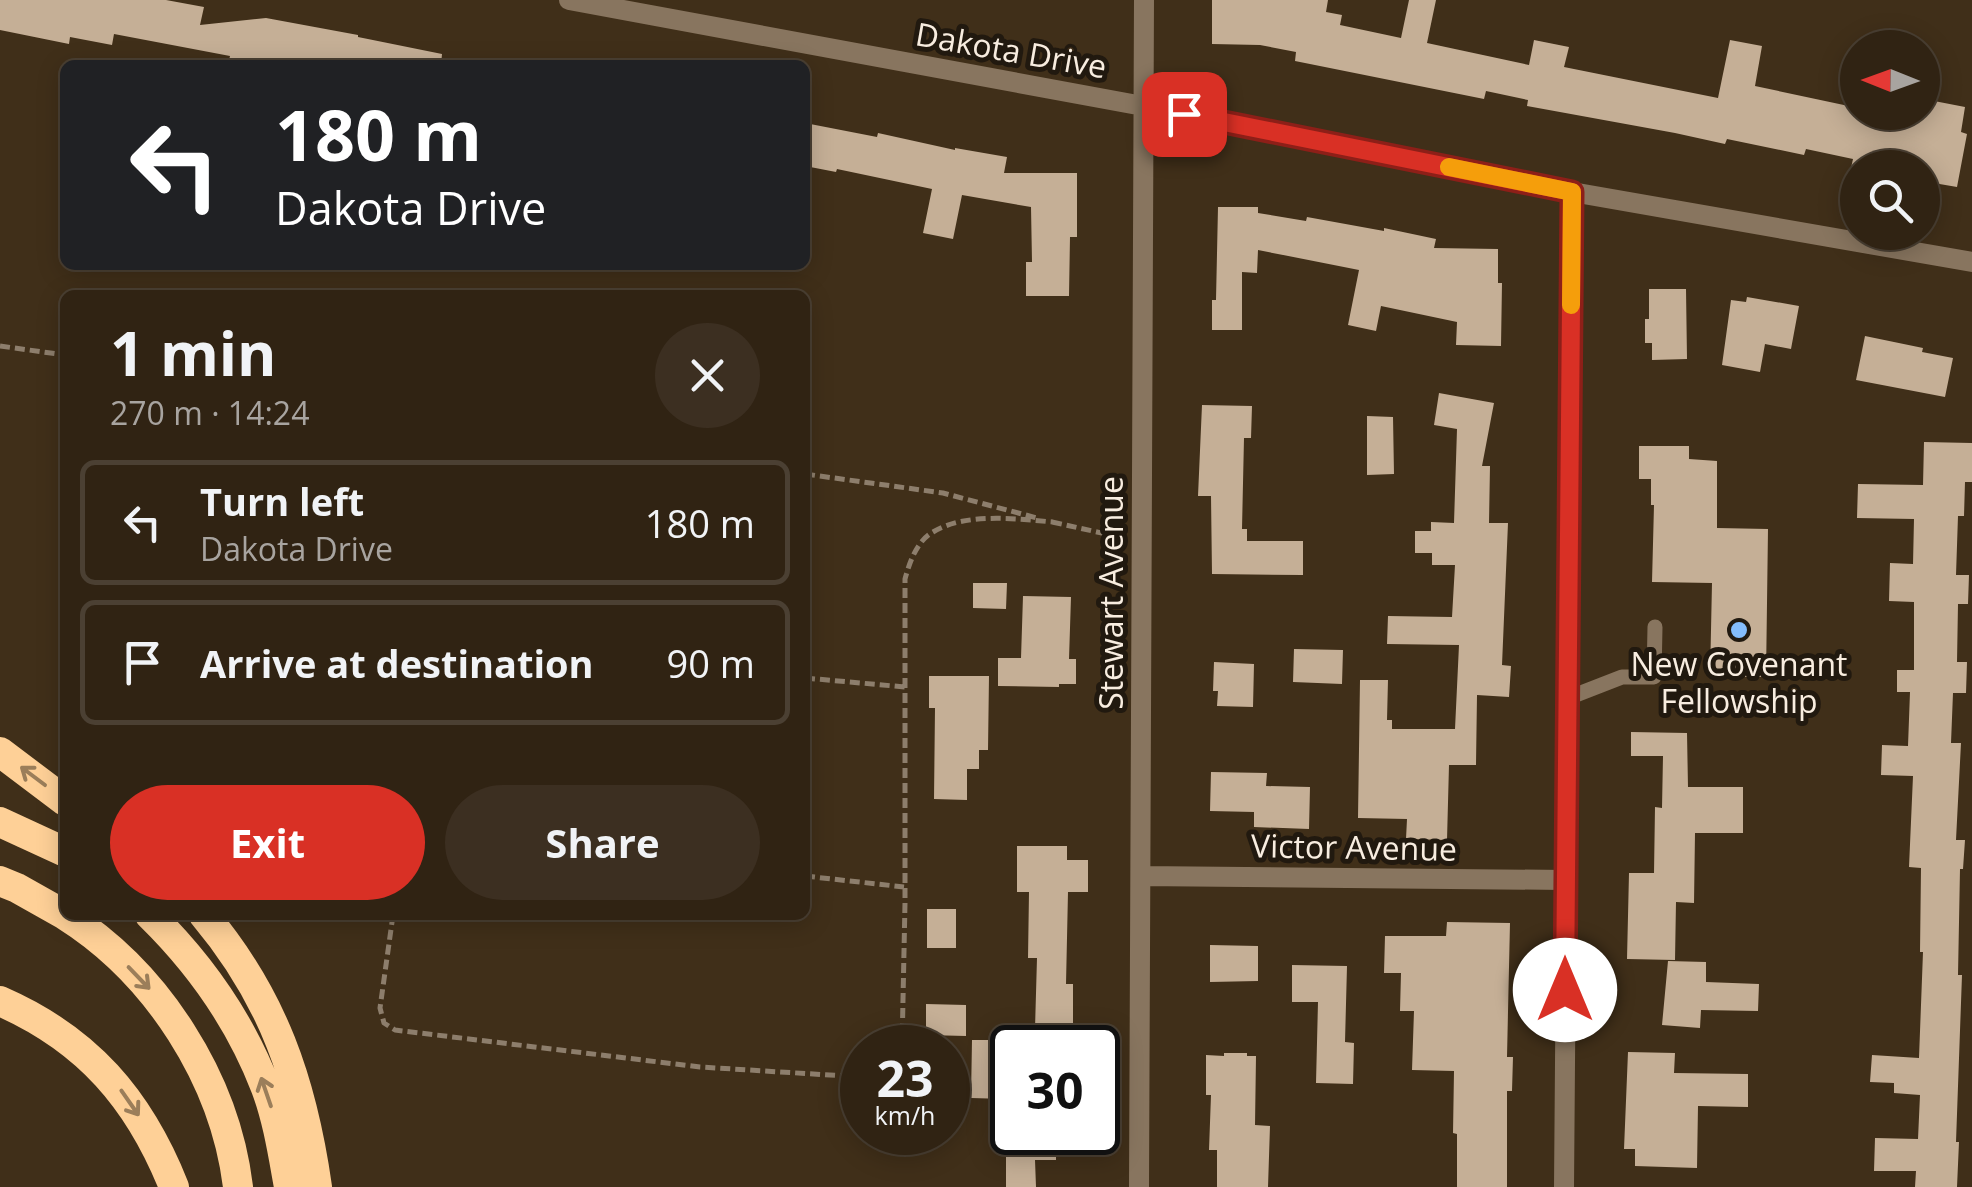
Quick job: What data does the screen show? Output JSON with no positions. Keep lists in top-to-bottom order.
{
  "streets": {
    "street": ["Dakota Drive", "Stewart Avenue", "Victor Avenue"]
  },
  "crossings": [
    ["Dakota Drive", "Stewart Avenue"],
    ["Stewart Avenue", "Victor Avenue"]
  ],
  "places": ["New Covenant Fellowship"],
  "north": "left",
  "page": {
    "turn": ["180 m", "Dakota Drive"],
    "heading": ["1 min", "270 m · 14:24"],
    "list": [
      {
        "name": "Turn left",
        "note": "Dakota Drive",
        "value": "180 m"
      },
      {
        "name": "Arrive at destination",
        "value": "90 m"
      }
    ],
    "buttons": ["Exit", "Share"],
    "speed": "23 km/h",
    "limit": "30"
  }
}
